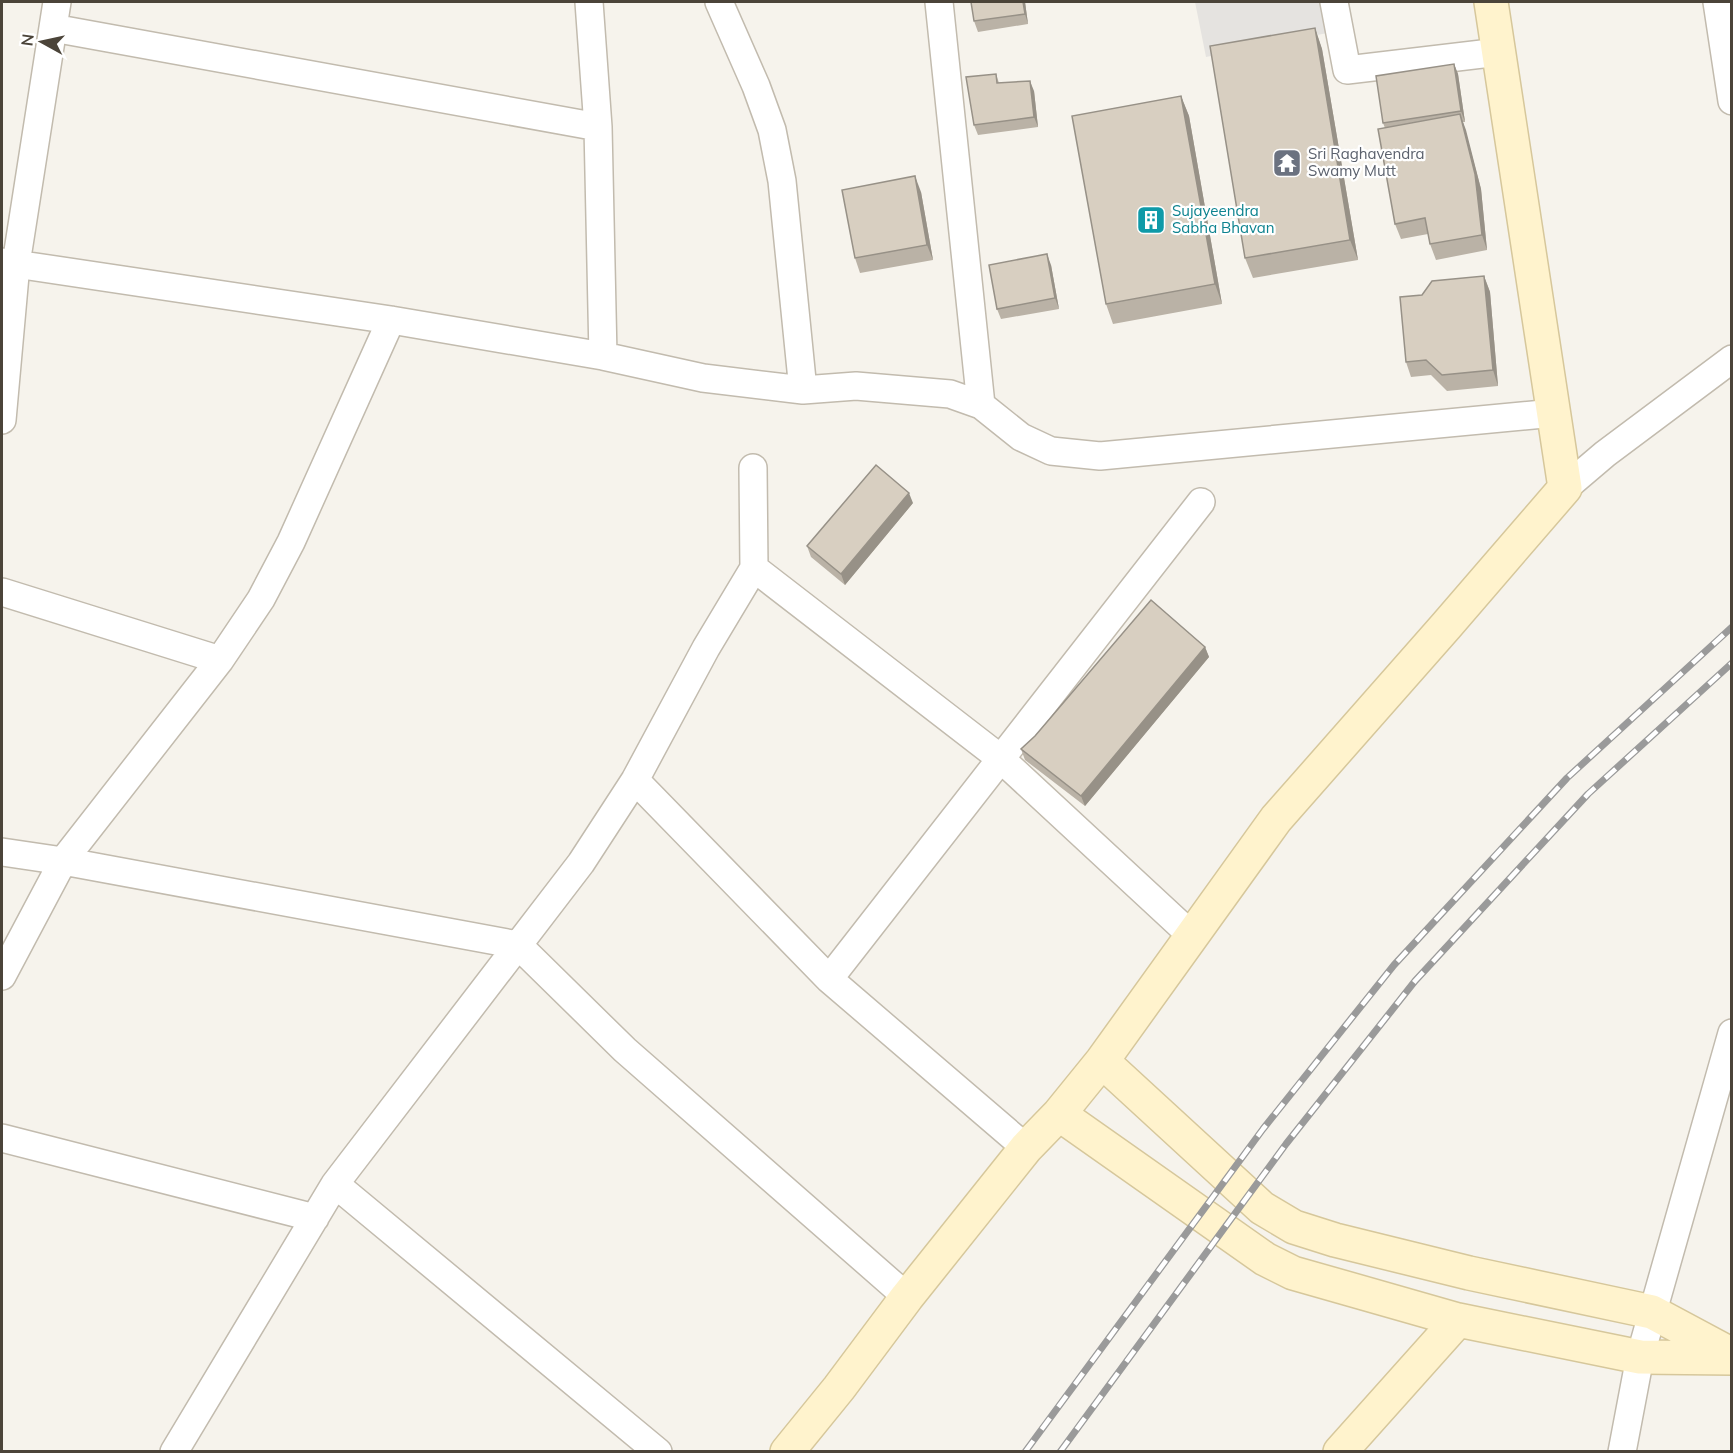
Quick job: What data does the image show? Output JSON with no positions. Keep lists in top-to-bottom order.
{
  "places": {
    "temple": ["Sri Raghavendra Swamy Mutt"],
    "building": ["Sujayeendra Sabha Bhavan"]
  },
  "north": "left"
}
